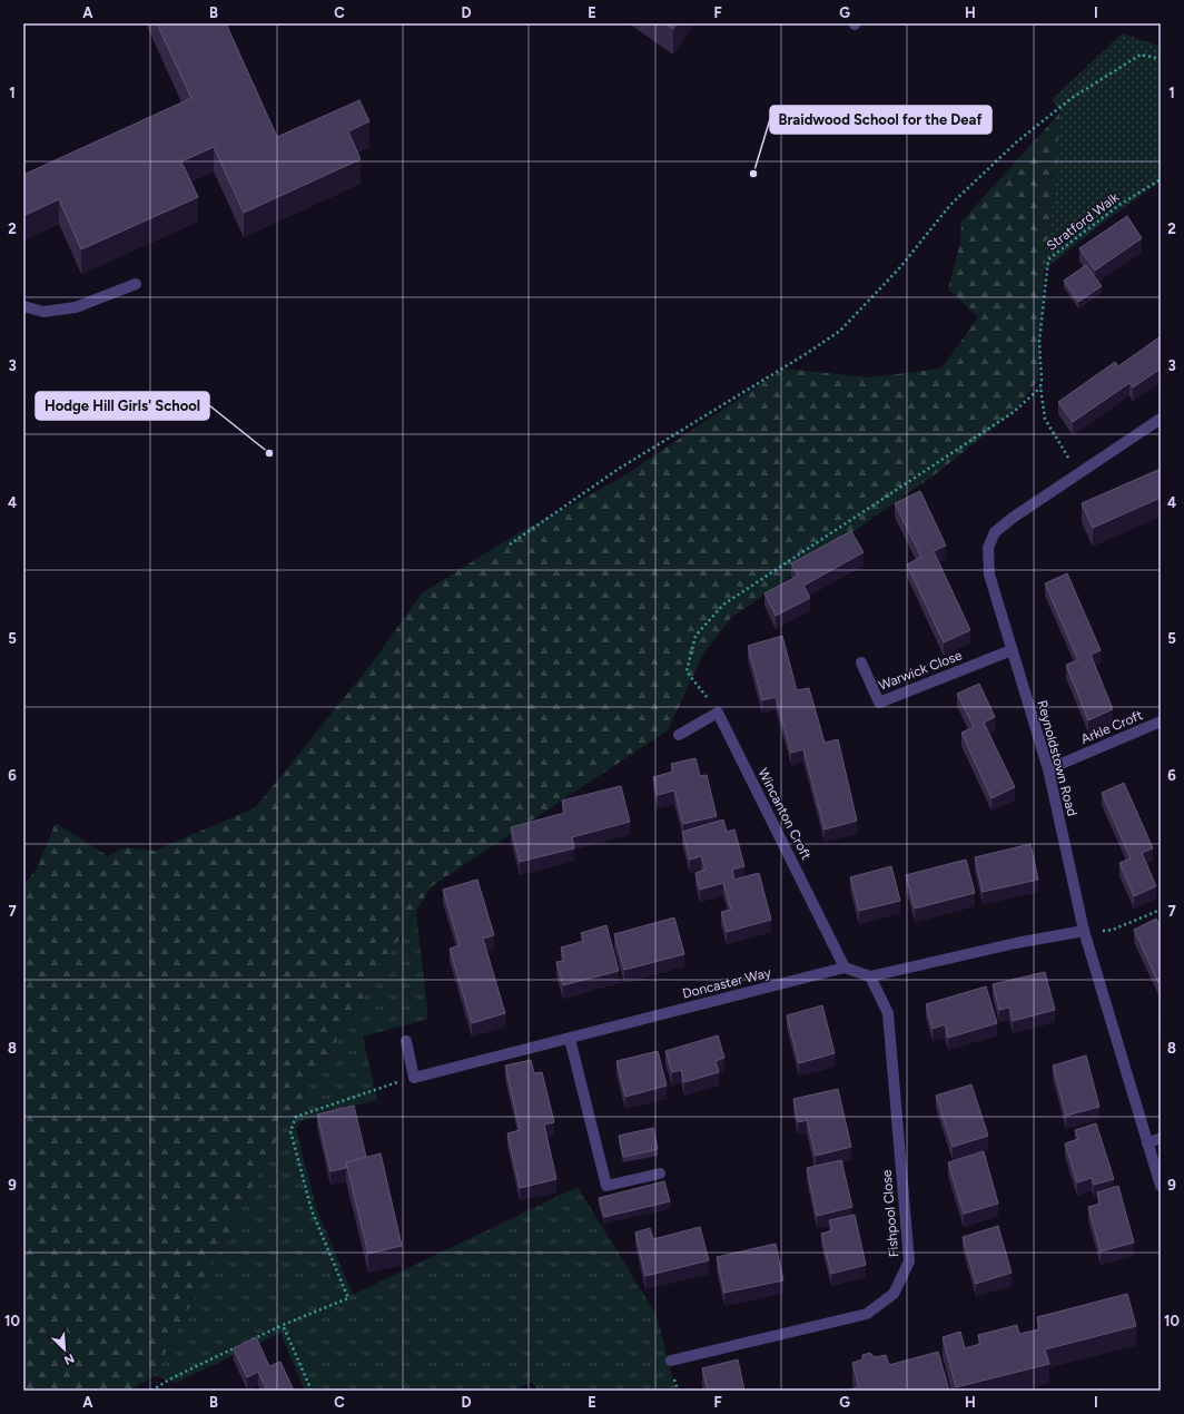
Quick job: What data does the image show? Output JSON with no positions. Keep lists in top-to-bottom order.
{
  "streets": {
    "street": [
      "Warwick Close",
      "Arkle Croft",
      "Reynoldstown Road",
      "Wincanton Croft",
      "Doncaster Way",
      "Fishpool Close"
    ],
    "path": ["Stratford Walk"]
  },
  "crossings": [
    ["Stratford Walk", "Reynoldstown Road"],
    ["Warwick Close", "Reynoldstown Road"],
    ["Arkle Croft", "Reynoldstown Road"],
    ["Wincanton Croft", "Doncaster Way"]
  ],
  "places": ["Braidwood School for the Deaf", "Hodge Hill Girls' School"],
  "north": "bottom right",
  "grid": {
    "columns": [
      "A",
      "B",
      "C",
      "D",
      "E",
      "F",
      "G",
      "H",
      "I"
    ],
    "rows": [
      "1",
      "2",
      "3",
      "4",
      "5",
      "6",
      "7",
      "8",
      "9",
      "10"
    ]
  }
}
